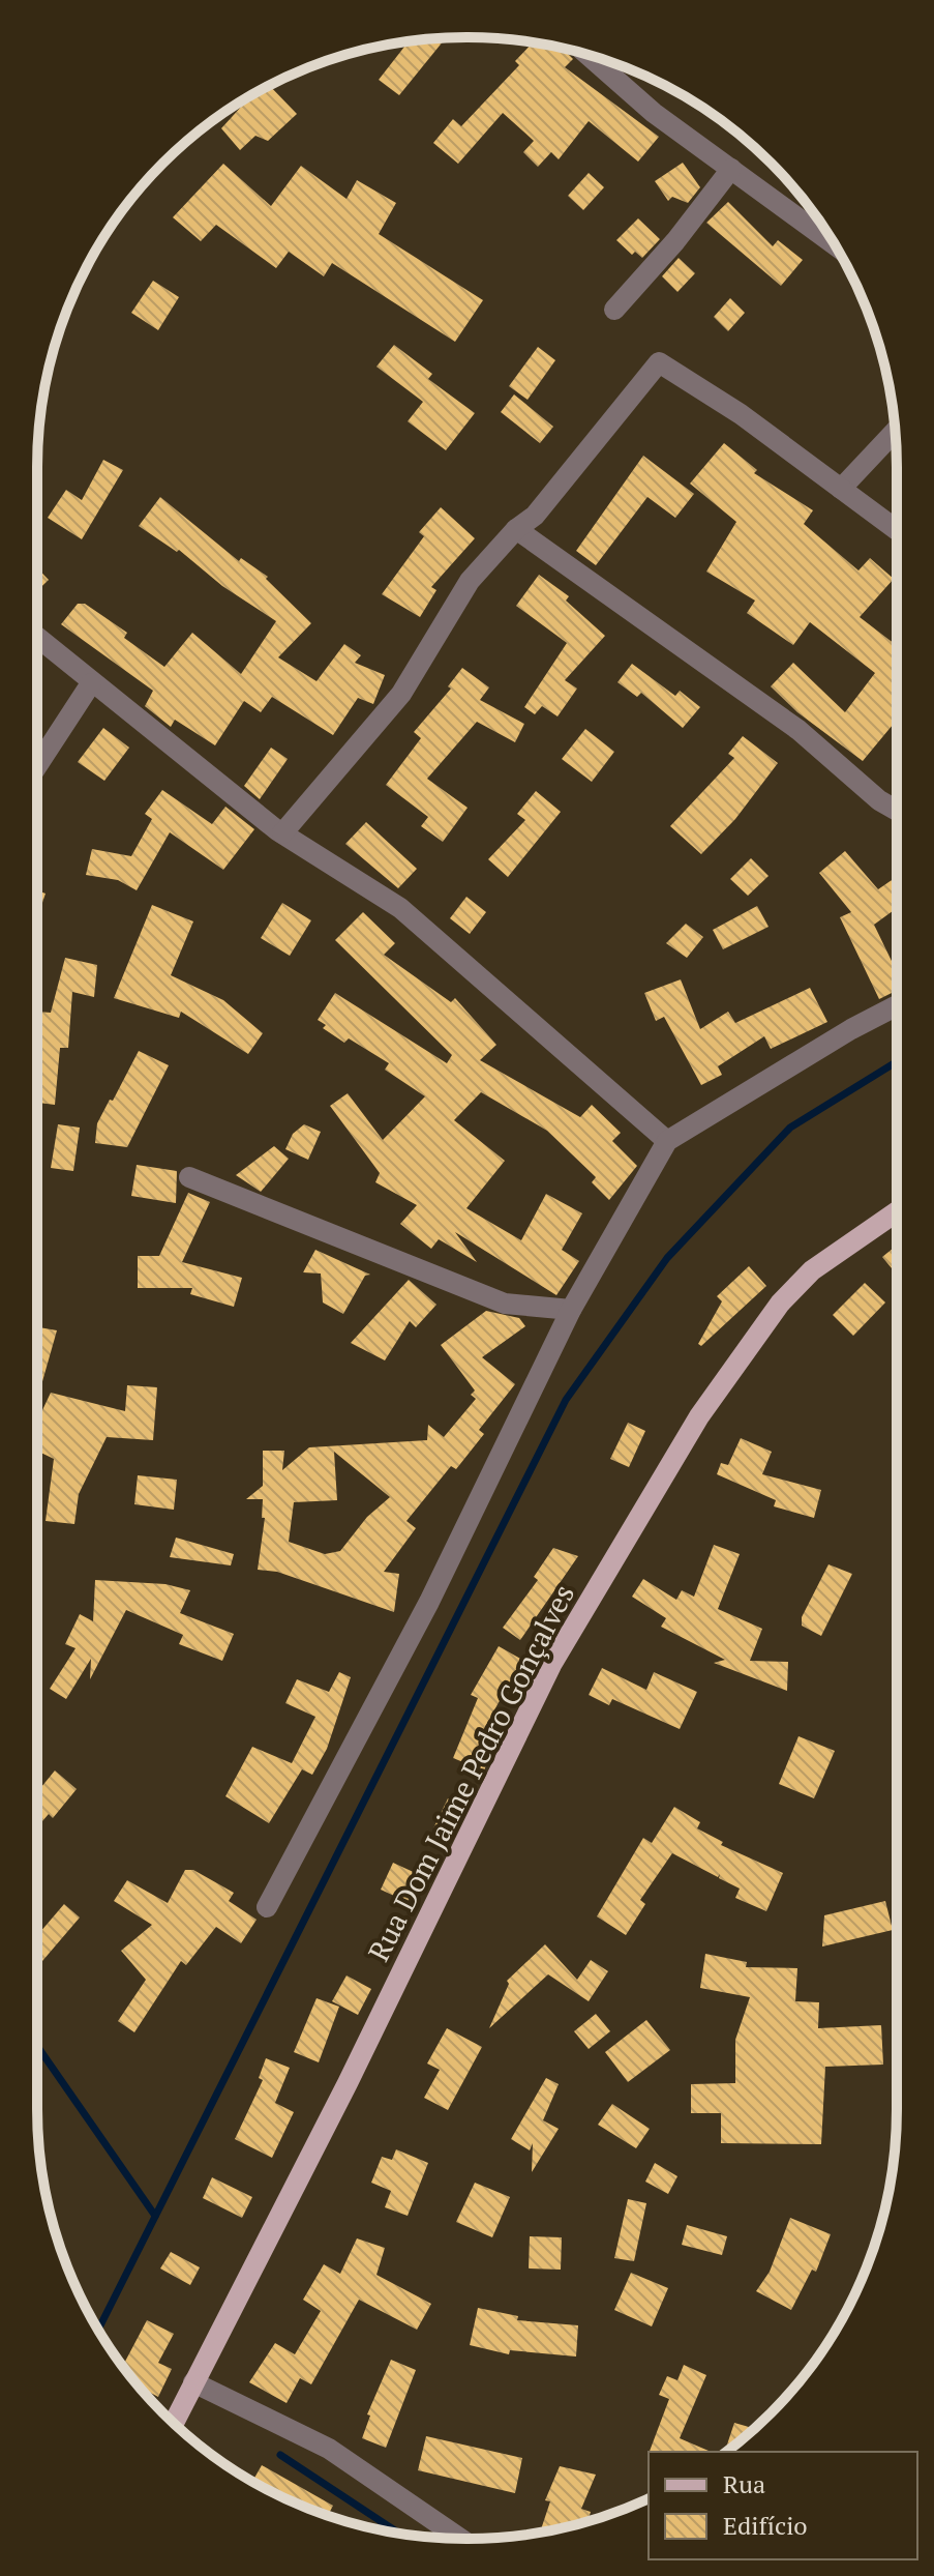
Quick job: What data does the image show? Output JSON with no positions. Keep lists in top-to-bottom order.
{
  "streets": {
    "main road": ["Rua Dom Jaime Pedro Gonçalves"]
  },
  "legend": ["Rua", "Edifício"]
}
